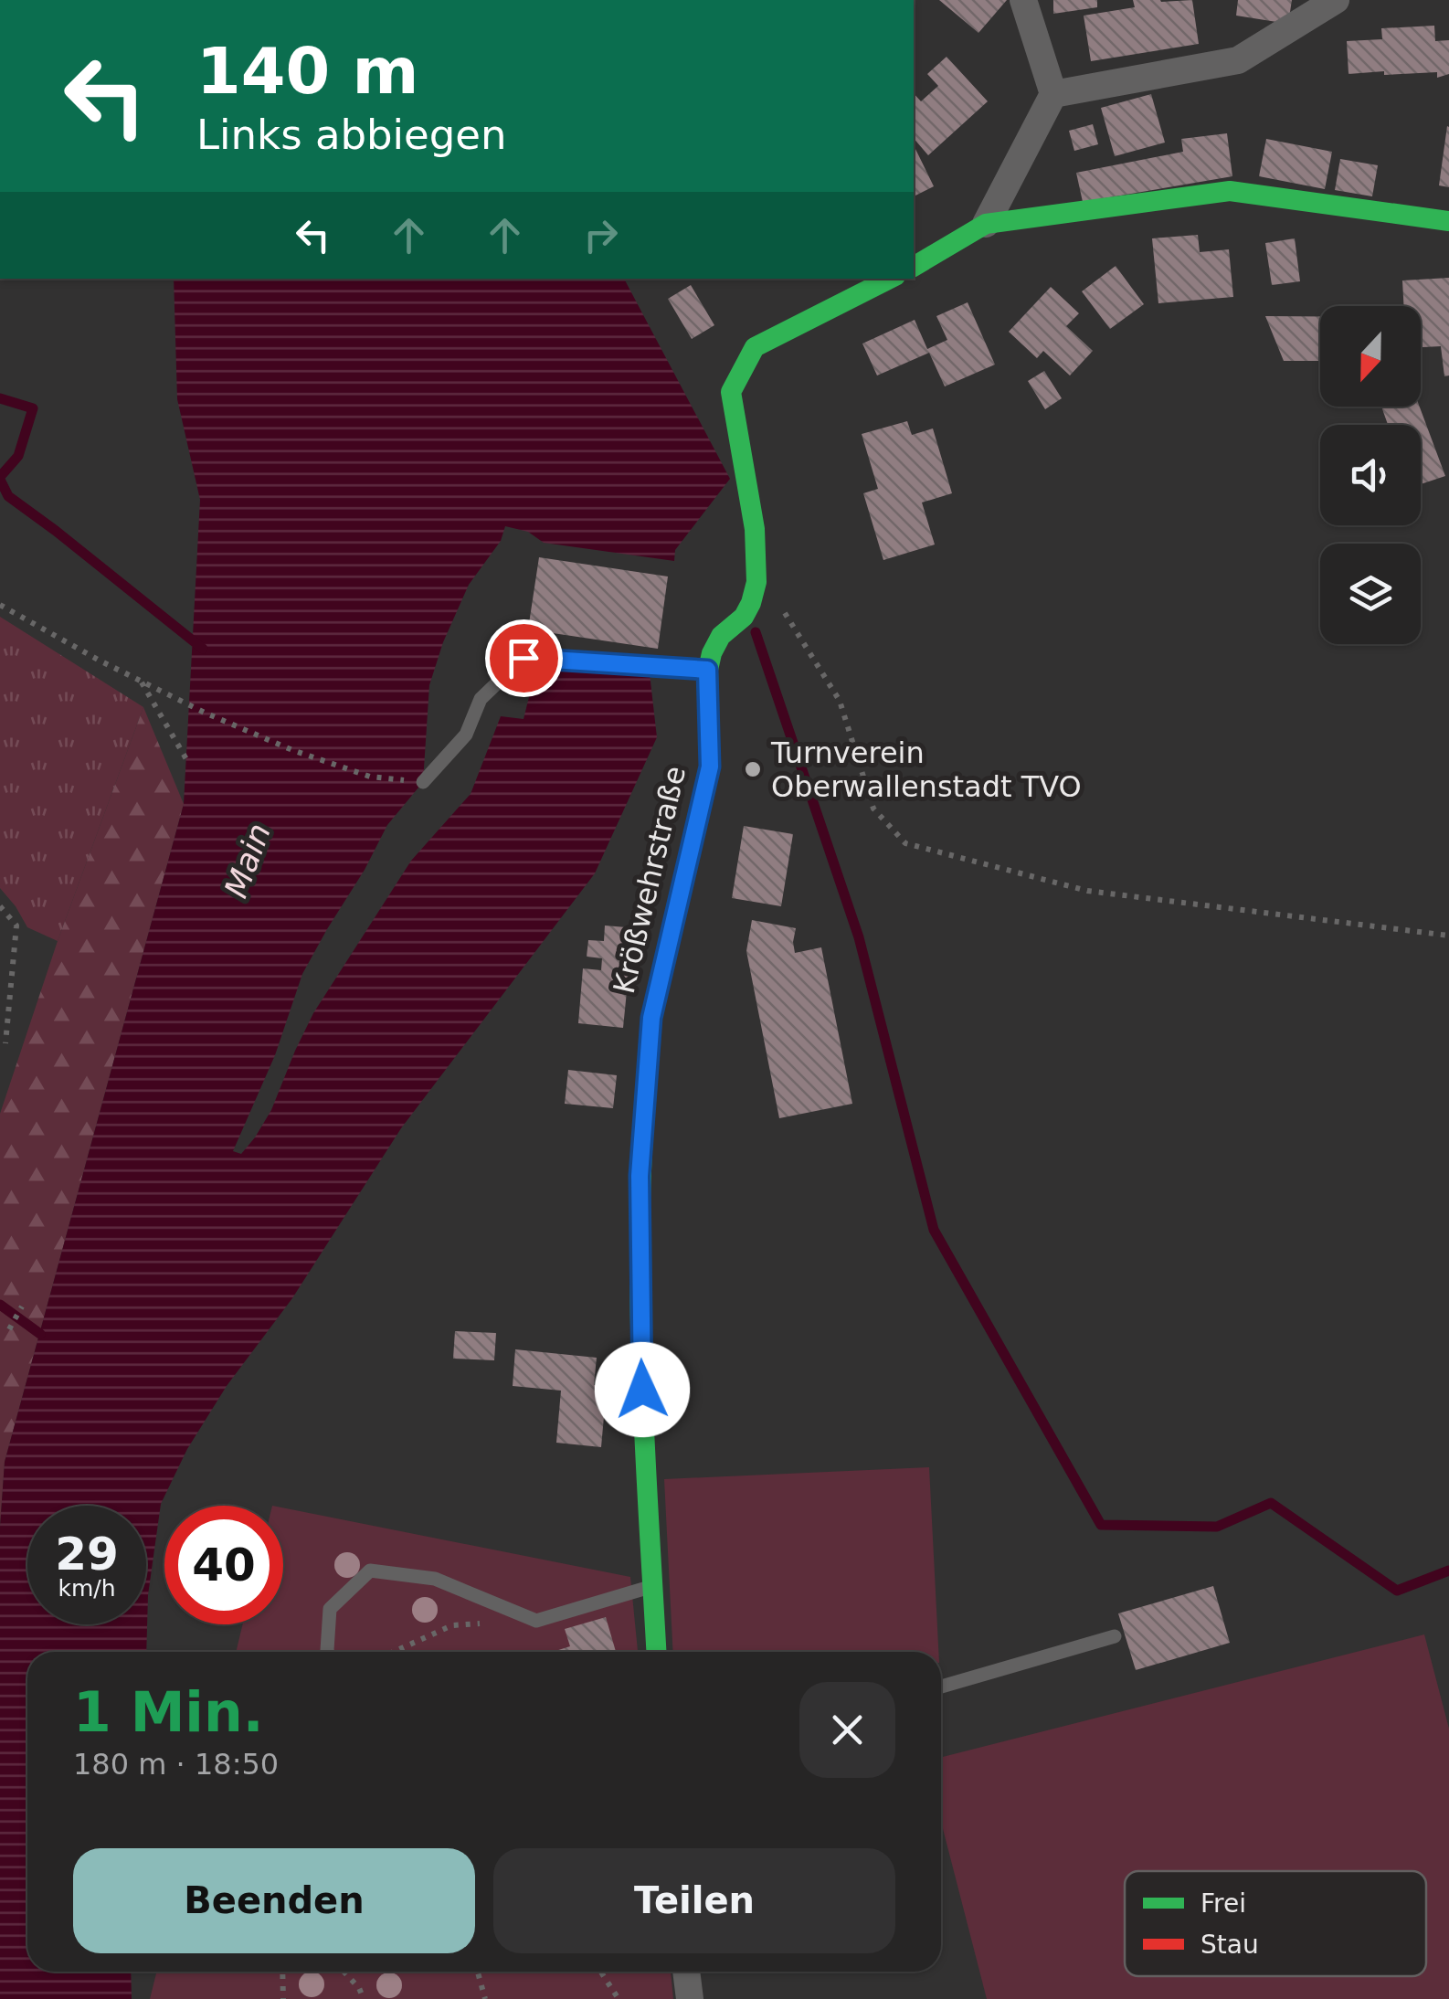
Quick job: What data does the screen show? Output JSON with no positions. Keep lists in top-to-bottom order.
{
  "streets": {
    "street": ["Krößwehrstraße"]
  },
  "water": ["Main"],
  "places": ["Turnverein Oberwallenstadt TVO"],
  "legend": ["Frei", "Stau"],
  "north": "bottom",
  "page": {
    "turn": ["140 m", "Links abbiegen"],
    "speed": "29 km/h",
    "limit": "40",
    "heading": ["1 Min.", "180 m · 18:50"],
    "buttons": ["Beenden", "Teilen"]
  }
}
